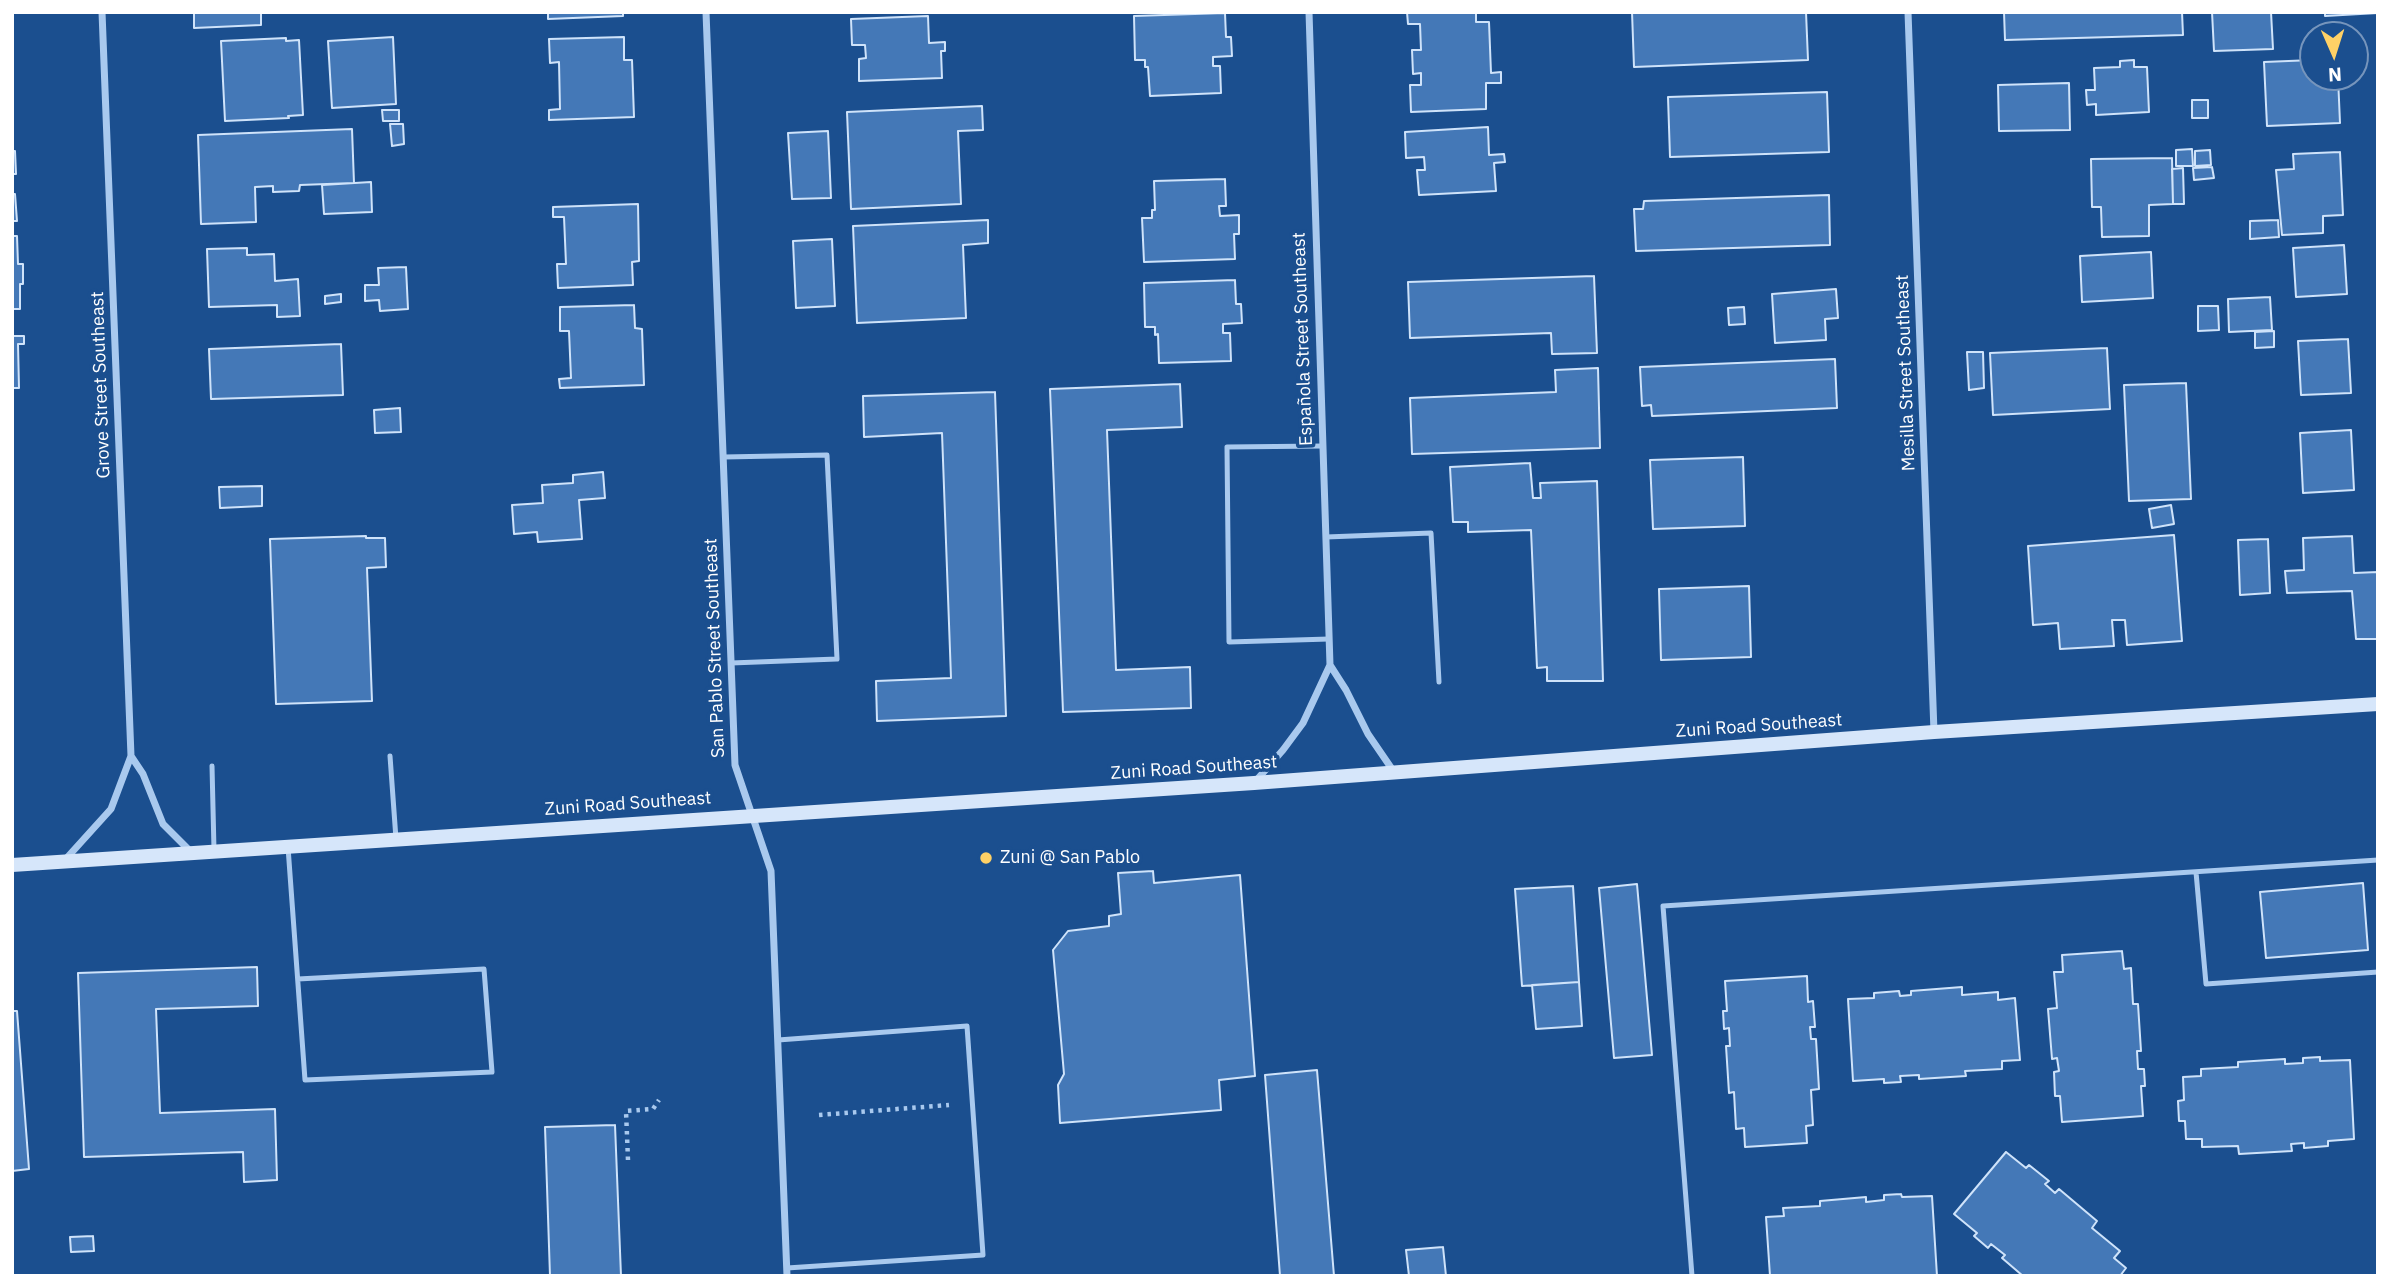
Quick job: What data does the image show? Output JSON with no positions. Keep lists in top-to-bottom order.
{
  "streets": {
    "street": [
      "Española Street Southeast",
      "Mesilla Street Southeast",
      "Grove Street Southeast",
      "San Pablo Street Southeast",
      "Zuni Road Southeast"
    ]
  },
  "crossings": [
    ["Española Street Southeast", "Zuni Road Southeast"],
    ["Mesilla Street Southeast", "Zuni Road Southeast"],
    ["Grove Street Southeast", "Zuni Road Southeast"],
    ["San Pablo Street Southeast", "Zuni Road Southeast"]
  ],
  "places": ["Zuni @ San Pablo"],
  "north": "bottom"
}
